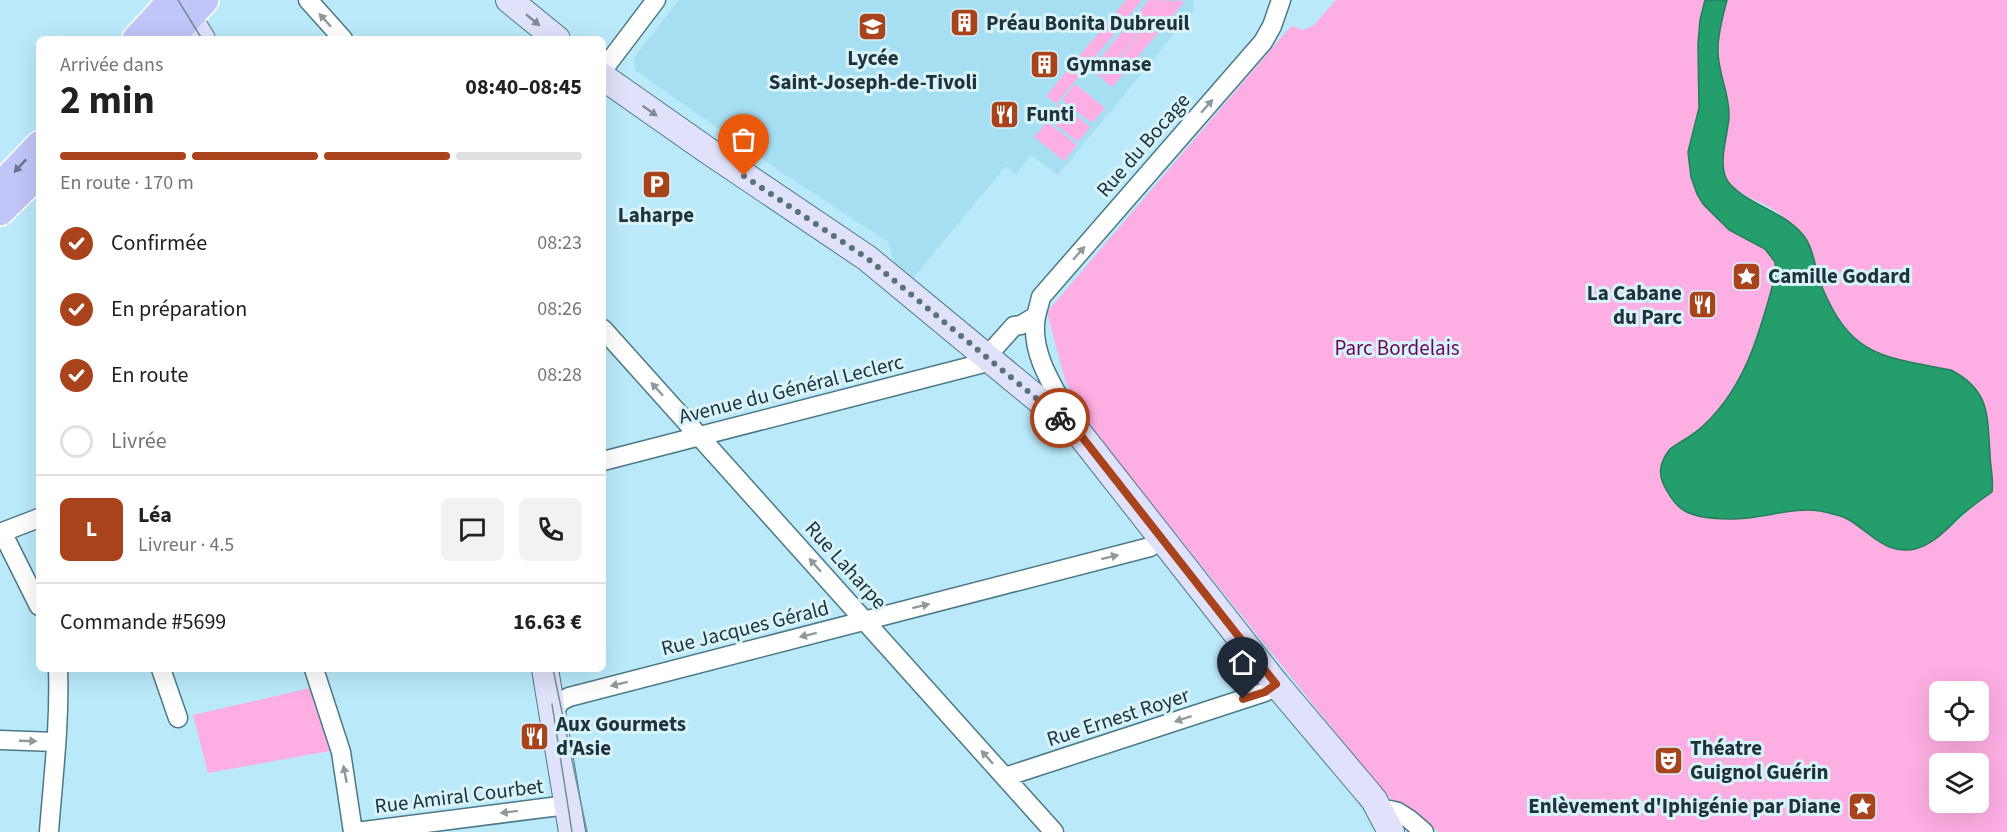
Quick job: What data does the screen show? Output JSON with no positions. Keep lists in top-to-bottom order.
{
  "streets": {
    "street": [
      "Rue du Bocage",
      "Avenue du Général Leclerc",
      "Rue Laharpe",
      "Rue Jacques Gérald",
      "Rue Ernest Royer",
      "Rue Amiral Courbet"
    ]
  },
  "crossings": [
    ["Avenue du Général Leclerc", "Rue Laharpe"],
    ["Rue Laharpe", "Rue Jacques Gérald"],
    ["Rue Laharpe", "Rue Ernest Royer"]
  ],
  "one_way": [
    "Rue du Bocage",
    "Rue Laharpe",
    "Rue Ernest Royer",
    "Rue Amiral Courbet"
  ],
  "parks": ["Parc Bordelais"],
  "places": {
    "building": ["Préau Bonita Dubreuil", "Gymnase"],
    "school or university": ["Lycée Saint-Joseph-de-Tivoli"],
    "restaurant": ["Funti", "La Cabane du Parc", "Aux Gourmets d'Asie"],
    "parking": ["Laharpe"],
    "place": ["Camille Godard", "Enlèvement d'Iphigénie par Diane"],
    "theatre": ["Théatre Guignol Guérin"]
  },
  "page": {
    "heading": ["2 min", "Arrivée dans", "08:40–08:45"],
    "panel": [
      "Léa",
      "Livreur · 4.5",
      "Commande #5699",
      "16.63 €"
    ],
    "bar": "En route · 170 m",
    "list": [
      ["Confirmée", "08:23"],
      ["En préparation", "08:26"],
      ["En route", "08:28"],
      "Livrée"
    ],
    "round": "L"
  }
}
